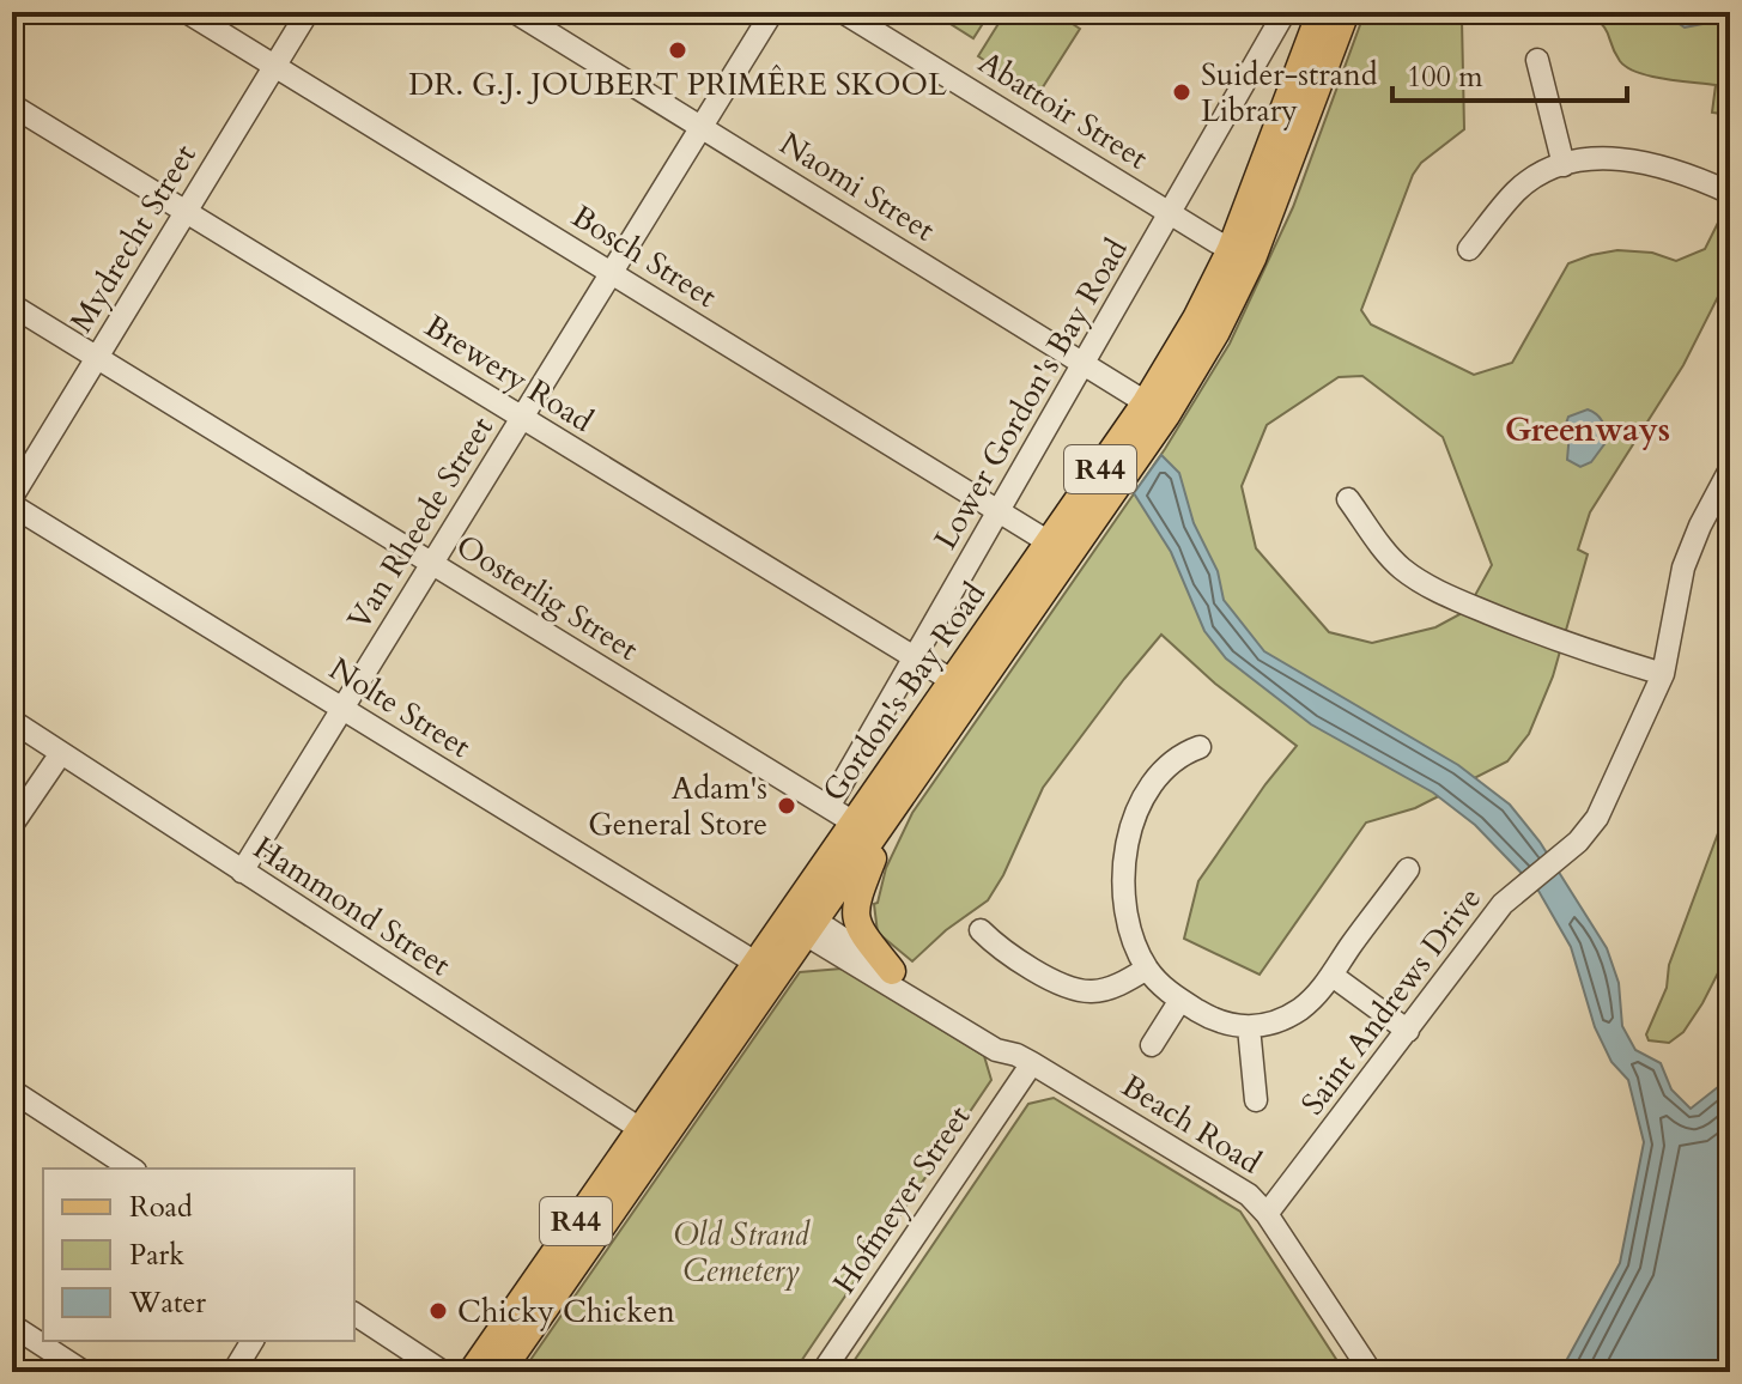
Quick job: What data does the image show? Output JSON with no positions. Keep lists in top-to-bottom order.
{
  "streets": {
    "main road": ["R44", "Gordon's Bay Road"],
    "street": [
      "Abattoir Street",
      "Naomi Street",
      "Mydrecht Street",
      "Bosch Street",
      "Brewery Road",
      "Lower Gordon's Bay Road",
      "Van Rheede Street",
      "Oosterlig Street",
      "Nolte Street",
      "Hammond Street",
      "Saint Andrews Drive",
      "Beach Road",
      "Hofmeyer Street"
    ]
  },
  "crossings": [
    ["Abattoir Street", "Lower Gordon's Bay Road"],
    ["Abattoir Street", "Gordon's Bay Road"],
    ["Naomi Street", "Lower Gordon's Bay Road"],
    ["Naomi Street", "Van Rheede Street"],
    ["Naomi Street", "Gordon's Bay Road"],
    ["Mydrecht Street", "Bosch Street"],
    ["Mydrecht Street", "Brewery Road"],
    ["Mydrecht Street", "Oosterlig Street"],
    ["Bosch Street", "Lower Gordon's Bay Road"],
    ["Bosch Street", "Van Rheede Street"],
    ["Bosch Street", "Gordon's Bay Road"],
    ["Brewery Road", "Lower Gordon's Bay Road"],
    ["Brewery Road", "Van Rheede Street"],
    ["Brewery Road", "Gordon's Bay Road"],
    ["Lower Gordon's Bay Road", "Oosterlig Street"],
    ["Van Rheede Street", "Oosterlig Street"],
    ["Van Rheede Street", "Nolte Street"],
    ["Van Rheede Street", "Hammond Street"],
    ["Oosterlig Street", "Gordon's Bay Road"],
    ["Gordon's Bay Road", "Nolte Street"],
    ["Gordon's Bay Road", "Hammond Street"],
    ["Gordon's Bay Road", "Beach Road"],
    ["Saint Andrews Drive", "Beach Road"],
    ["Beach Road", "Hofmeyer Street"]
  ],
  "districts": ["Greenways"],
  "parks": ["Old Strand Cemetery"],
  "places": [
    "DR. G.J. JOUBERT PRIMÊRE SKOOL",
    "Suider-strand Library",
    "Adam's General Store",
    "Chicky Chicken"
  ],
  "legend": ["Road", "Park", "Water"],
  "scale_bar": "100 m"
}
